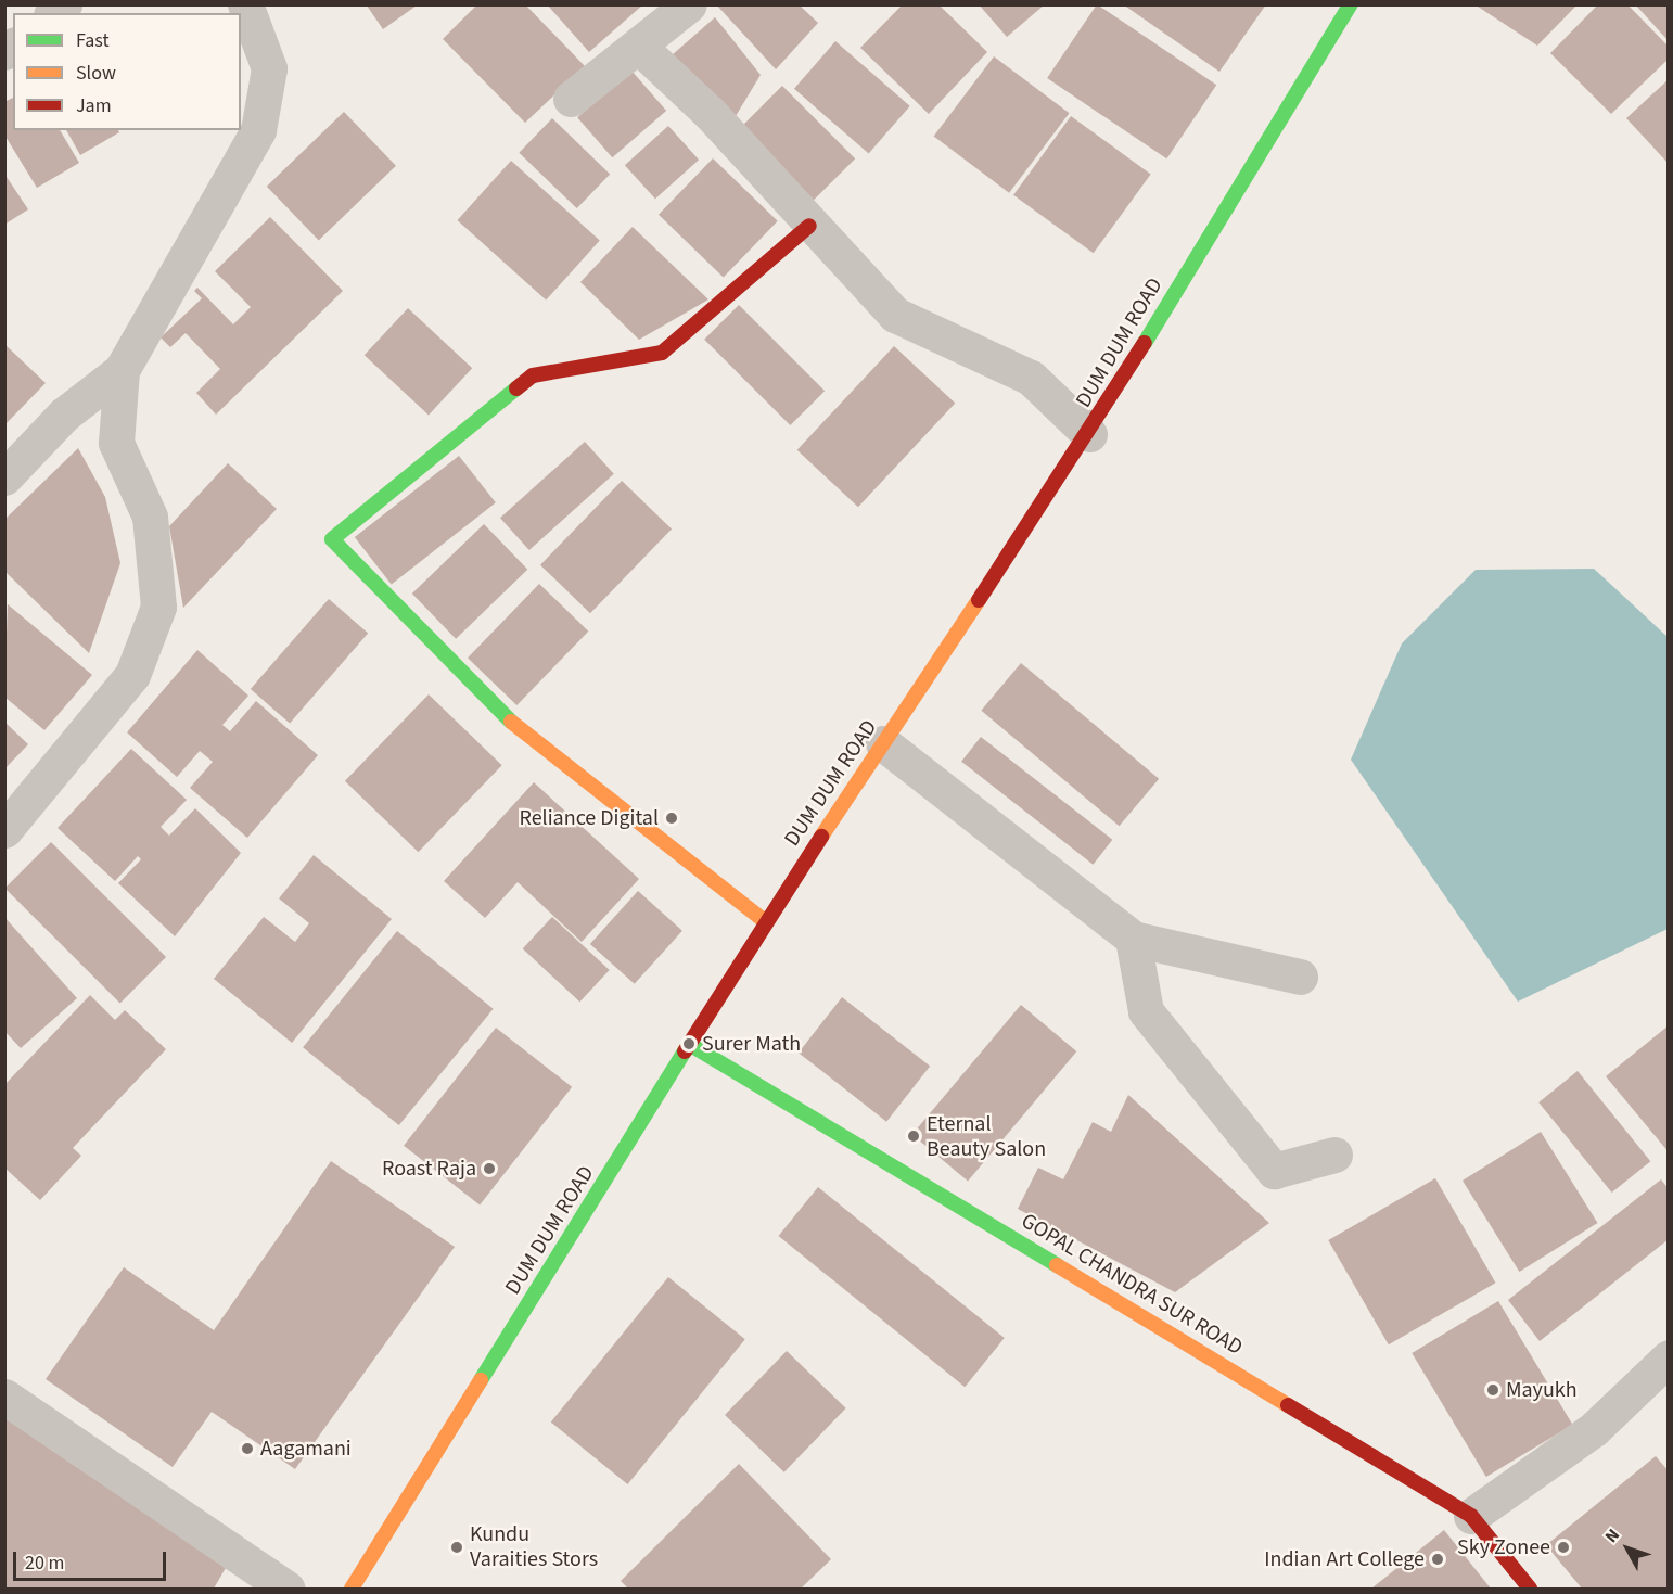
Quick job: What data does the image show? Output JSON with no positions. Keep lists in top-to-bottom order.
{
  "streets": {
    "street": ["DUM DUM ROAD", "GOPAL CHANDRA SUR ROAD"]
  },
  "crossings": [
    ["DUM DUM ROAD", "GOPAL CHANDRA SUR ROAD"]
  ],
  "places": [
    "Reliance Digital",
    "Surer Math",
    "Eternal Beauty Salon",
    "Roast Raja",
    "Mayukh",
    "Aagamani",
    "Kundu Varaities Stors",
    "Sky Zonee",
    "Indian Art College"
  ],
  "legend": ["Fast", "Slow", "Jam"],
  "scale_bar": "20 m",
  "north": "top left"
}
